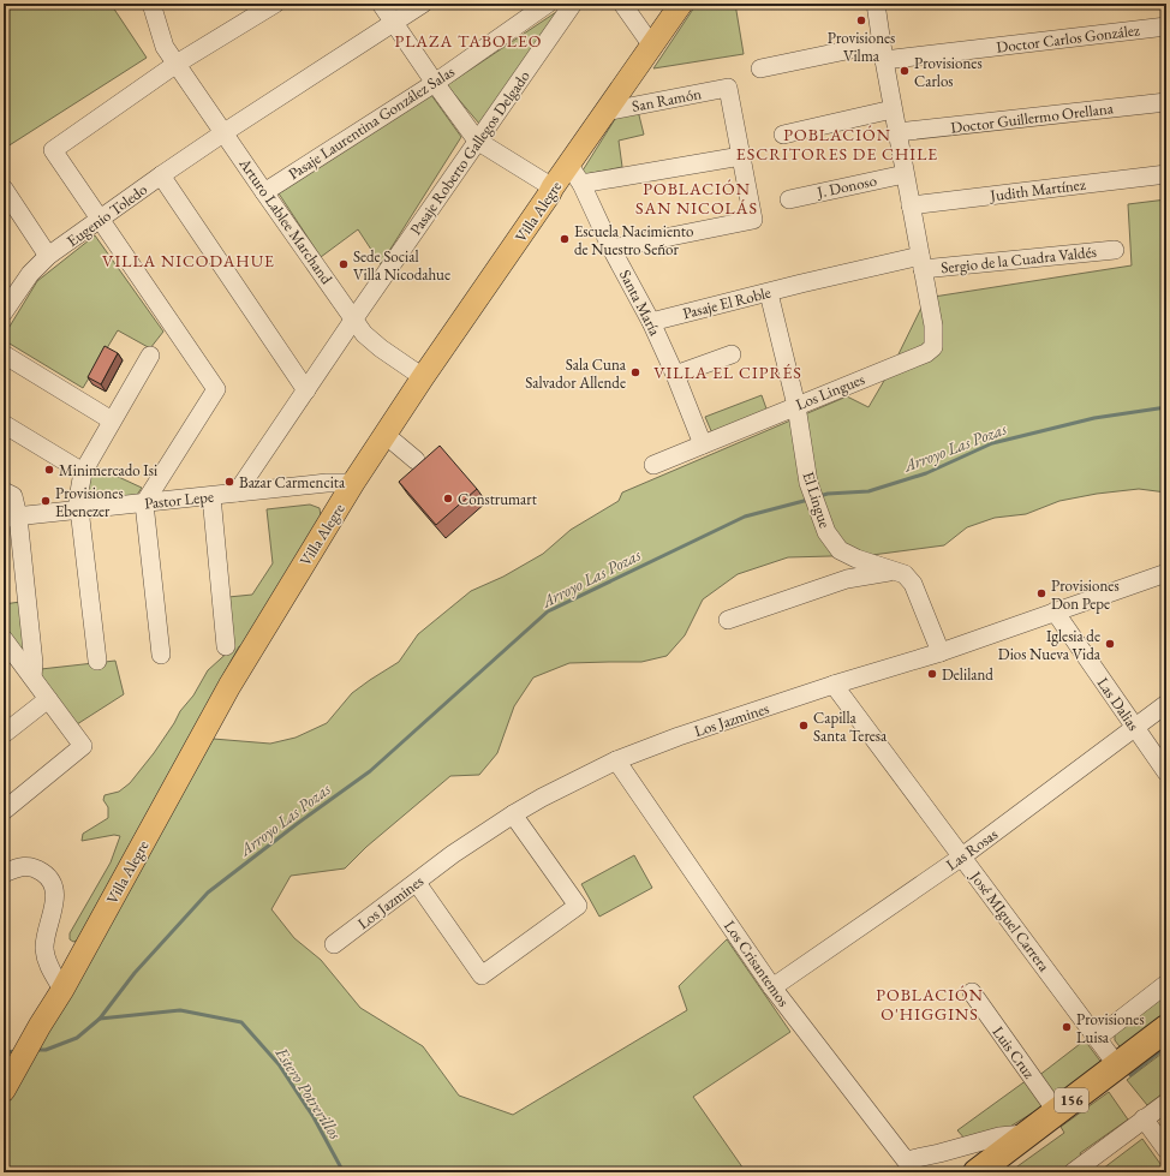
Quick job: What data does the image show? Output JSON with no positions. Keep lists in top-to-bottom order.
{
  "streets": {
    "highway": ["156"],
    "main road": ["Villa Alegre"],
    "street": [
      "Doctor Carlos González",
      "San Ramón",
      "Doctor Guillermo Orellana",
      "Pasaje Laurentina González Salas",
      "Pasaje Roberto Gallegos Delgado",
      "J. Donoso",
      "Judith Martínez",
      "Eugenio Toledo",
      "Arturo Lablee Marchand",
      "Sergio de la Cuadra Valdés",
      "Santa María",
      "Pasaje El Roble",
      "Los Lingues",
      "Pastor Lepe",
      "El Lingue",
      "Las Dalias",
      "Los Jazmines",
      "Las Rosas",
      "José MIguel Carrera",
      "Los Crisantemos",
      "Luis Cruz"
    ]
  },
  "crossings": [
    ["San Ramón", "Villa Alegre"],
    ["Pasaje Laurentina González Salas", "Arturo Lablee Marchand"],
    ["Pasaje Roberto Gallegos Delgado", "Arturo Lablee Marchand"],
    ["Pasaje Roberto Gallegos Delgado", "Pastor Lepe"],
    ["Villa Alegre", "Arturo Lablee Marchand"],
    ["Villa Alegre", "Santa María"],
    ["Villa Alegre", "Pastor Lepe"],
    ["Eugenio Toledo", "Arturo Lablee Marchand"],
    ["Sergio de la Cuadra Valdés", "Pasaje El Roble"],
    ["Sergio de la Cuadra Valdés", "Los Lingues"],
    ["Santa María", "Pasaje El Roble"],
    ["Santa María", "Los Lingues"],
    ["Pasaje El Roble", "El Lingue"],
    ["Los Lingues", "El Lingue"],
    ["El Lingue", "Los Jazmines"],
    ["Las Dalias", "Los Jazmines"],
    ["Las Dalias", "Las Rosas"],
    ["Los Jazmines", "José MIguel Carrera"],
    ["Los Jazmines", "Los Crisantemos"],
    ["Las Rosas", "José MIguel Carrera"],
    ["Las Rosas", "Los Crisantemos"],
    ["José MIguel Carrera", "156"],
    ["Los Crisantemos", "156"],
    ["Luis Cruz", "156"]
  ],
  "districts": [
    "PLAZA TABOLEO",
    "POBLACIÓN ESCRITORES DE CHILE",
    "POBLACIÓN SAN NICOLÁS",
    "VILLA NICODAHUE",
    "VILLA EL CIPRÉS",
    "POBLACIÓN O'HIGGINS"
  ],
  "water": ["Arroyo Las Pozas", "Estero Potrerillos"],
  "places": [
    "Provisiones Vilma",
    "Provisiones Carlos",
    "Escuela Nacimiento de Nuestro Señor",
    "Sede Social Villa Nicodahue",
    "Sala Cuna Salvador Allende",
    "Minimercado Isi",
    "Bazar Carmencita",
    "Construmart",
    "Provisiones Ebenezer",
    "Provisiones Don Pepe",
    "Iglesia de Dios Nueva Vida",
    "Deliland",
    "Capilla Santa Teresa",
    "Provisiones Luisa"
  ]
}
